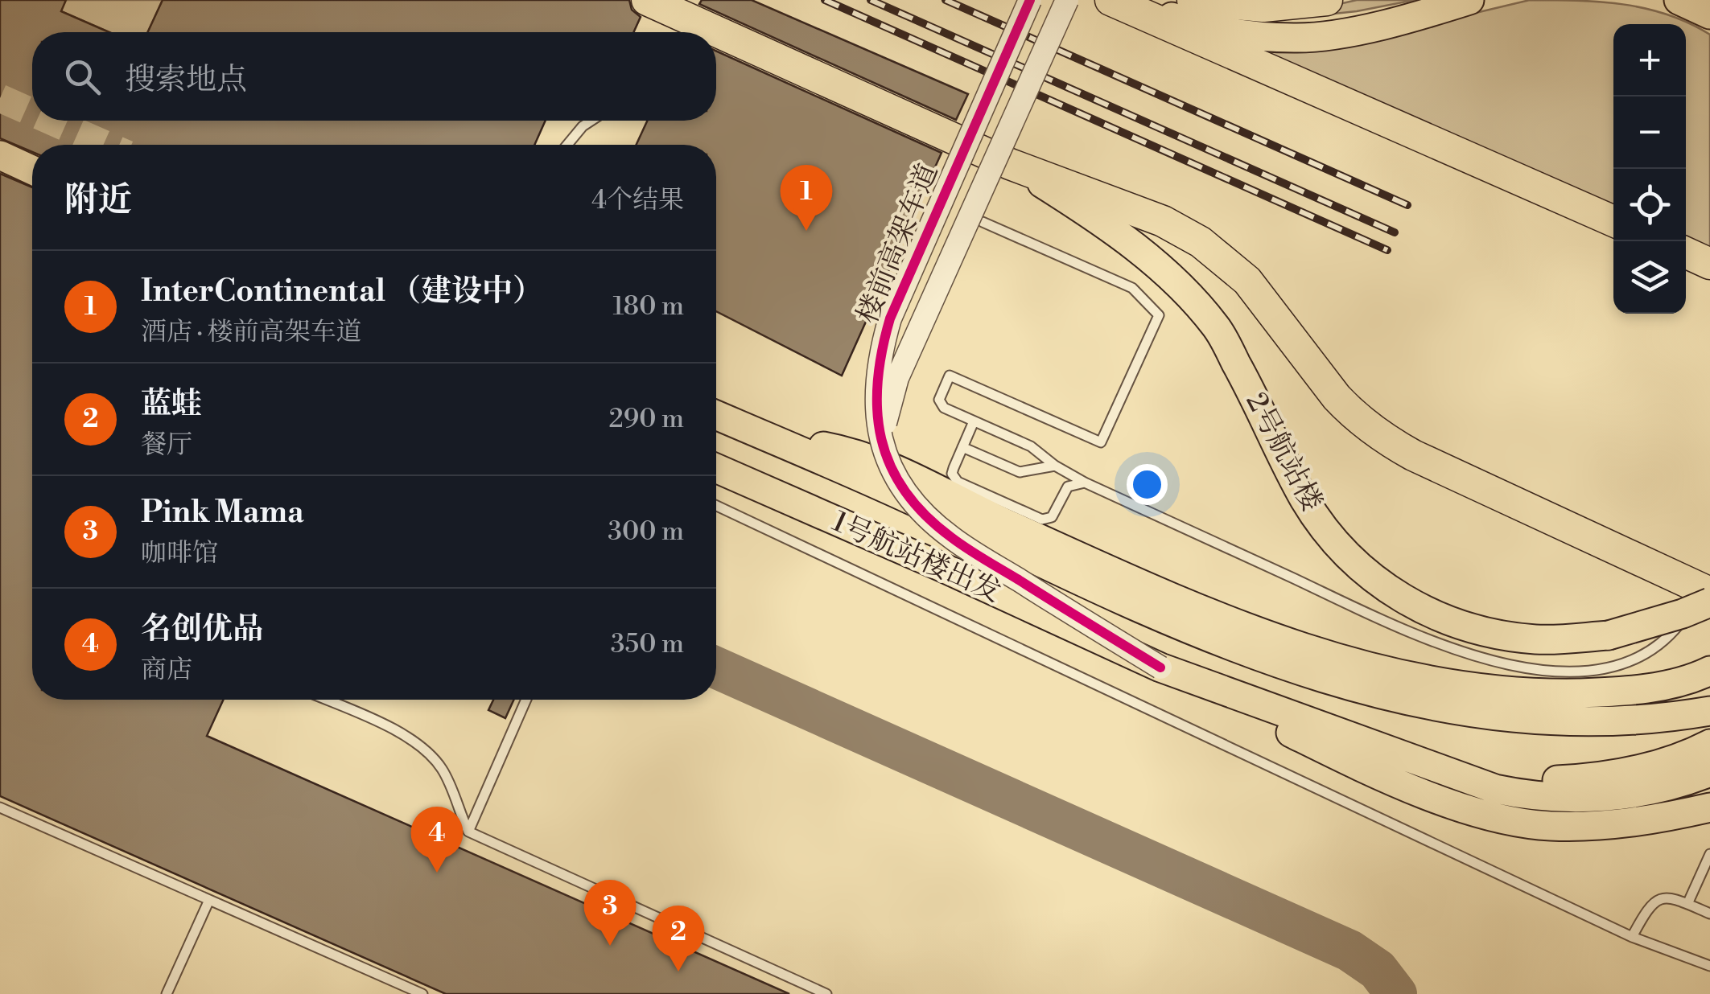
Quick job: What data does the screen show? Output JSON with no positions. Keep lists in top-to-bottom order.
{
  "streets": {
    "main road": ["2号航站楼", "1号航站楼出发"],
    "street": ["楼前高架车道"]
  },
  "crossings": [
    ["楼前高架车道", "1号航站楼出发"]
  ],
  "page": {
    "map_buttons": ["+", "−"],
    "search": "搜索地点",
    "heading": ["附近", "4个结果"],
    "pins": [
      "1",
      "4",
      "3",
      "2"
    ],
    "list": [
      {
        "mark": "1",
        "name": "InterContinental （建设中）",
        "note": "酒店 · 楼前高架车道",
        "value": "180 m"
      },
      {
        "mark": "2",
        "name": "蓝蛙",
        "note": "餐厅",
        "value": "290 m"
      },
      {
        "mark": "3",
        "name": "Pink Mama",
        "note": "咖啡馆",
        "value": "300 m"
      },
      {
        "mark": "4",
        "name": "名创优品",
        "note": "商店",
        "value": "350 m"
      }
    ]
  }
}
